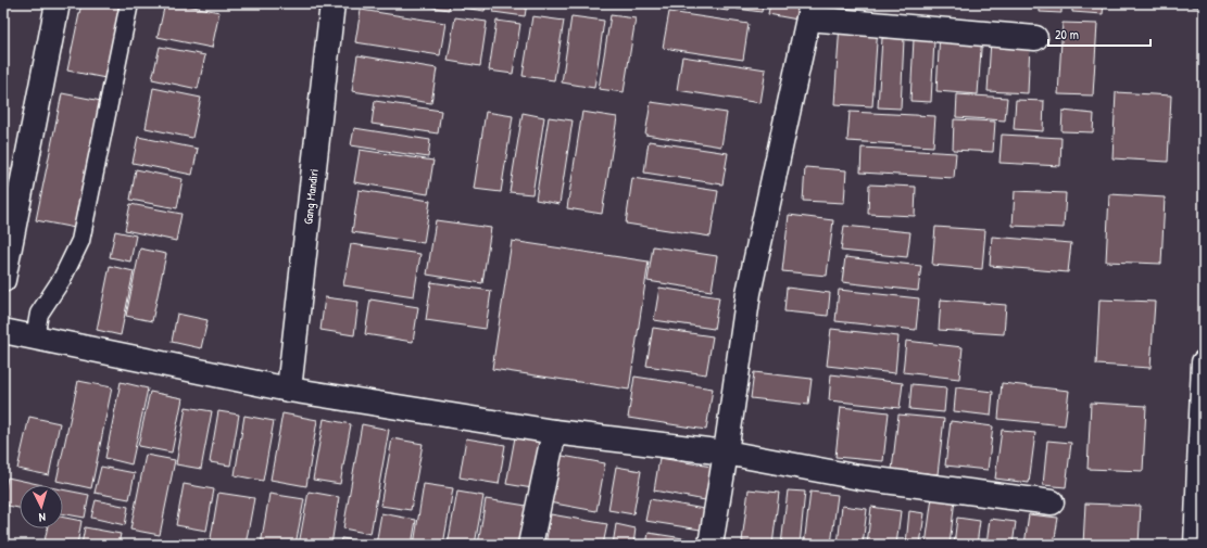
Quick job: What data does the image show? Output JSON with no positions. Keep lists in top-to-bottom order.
{
  "streets": {
    "street": ["Gang Mandiri"]
  },
  "scale_bar": "20 m",
  "north": "bottom"
}
